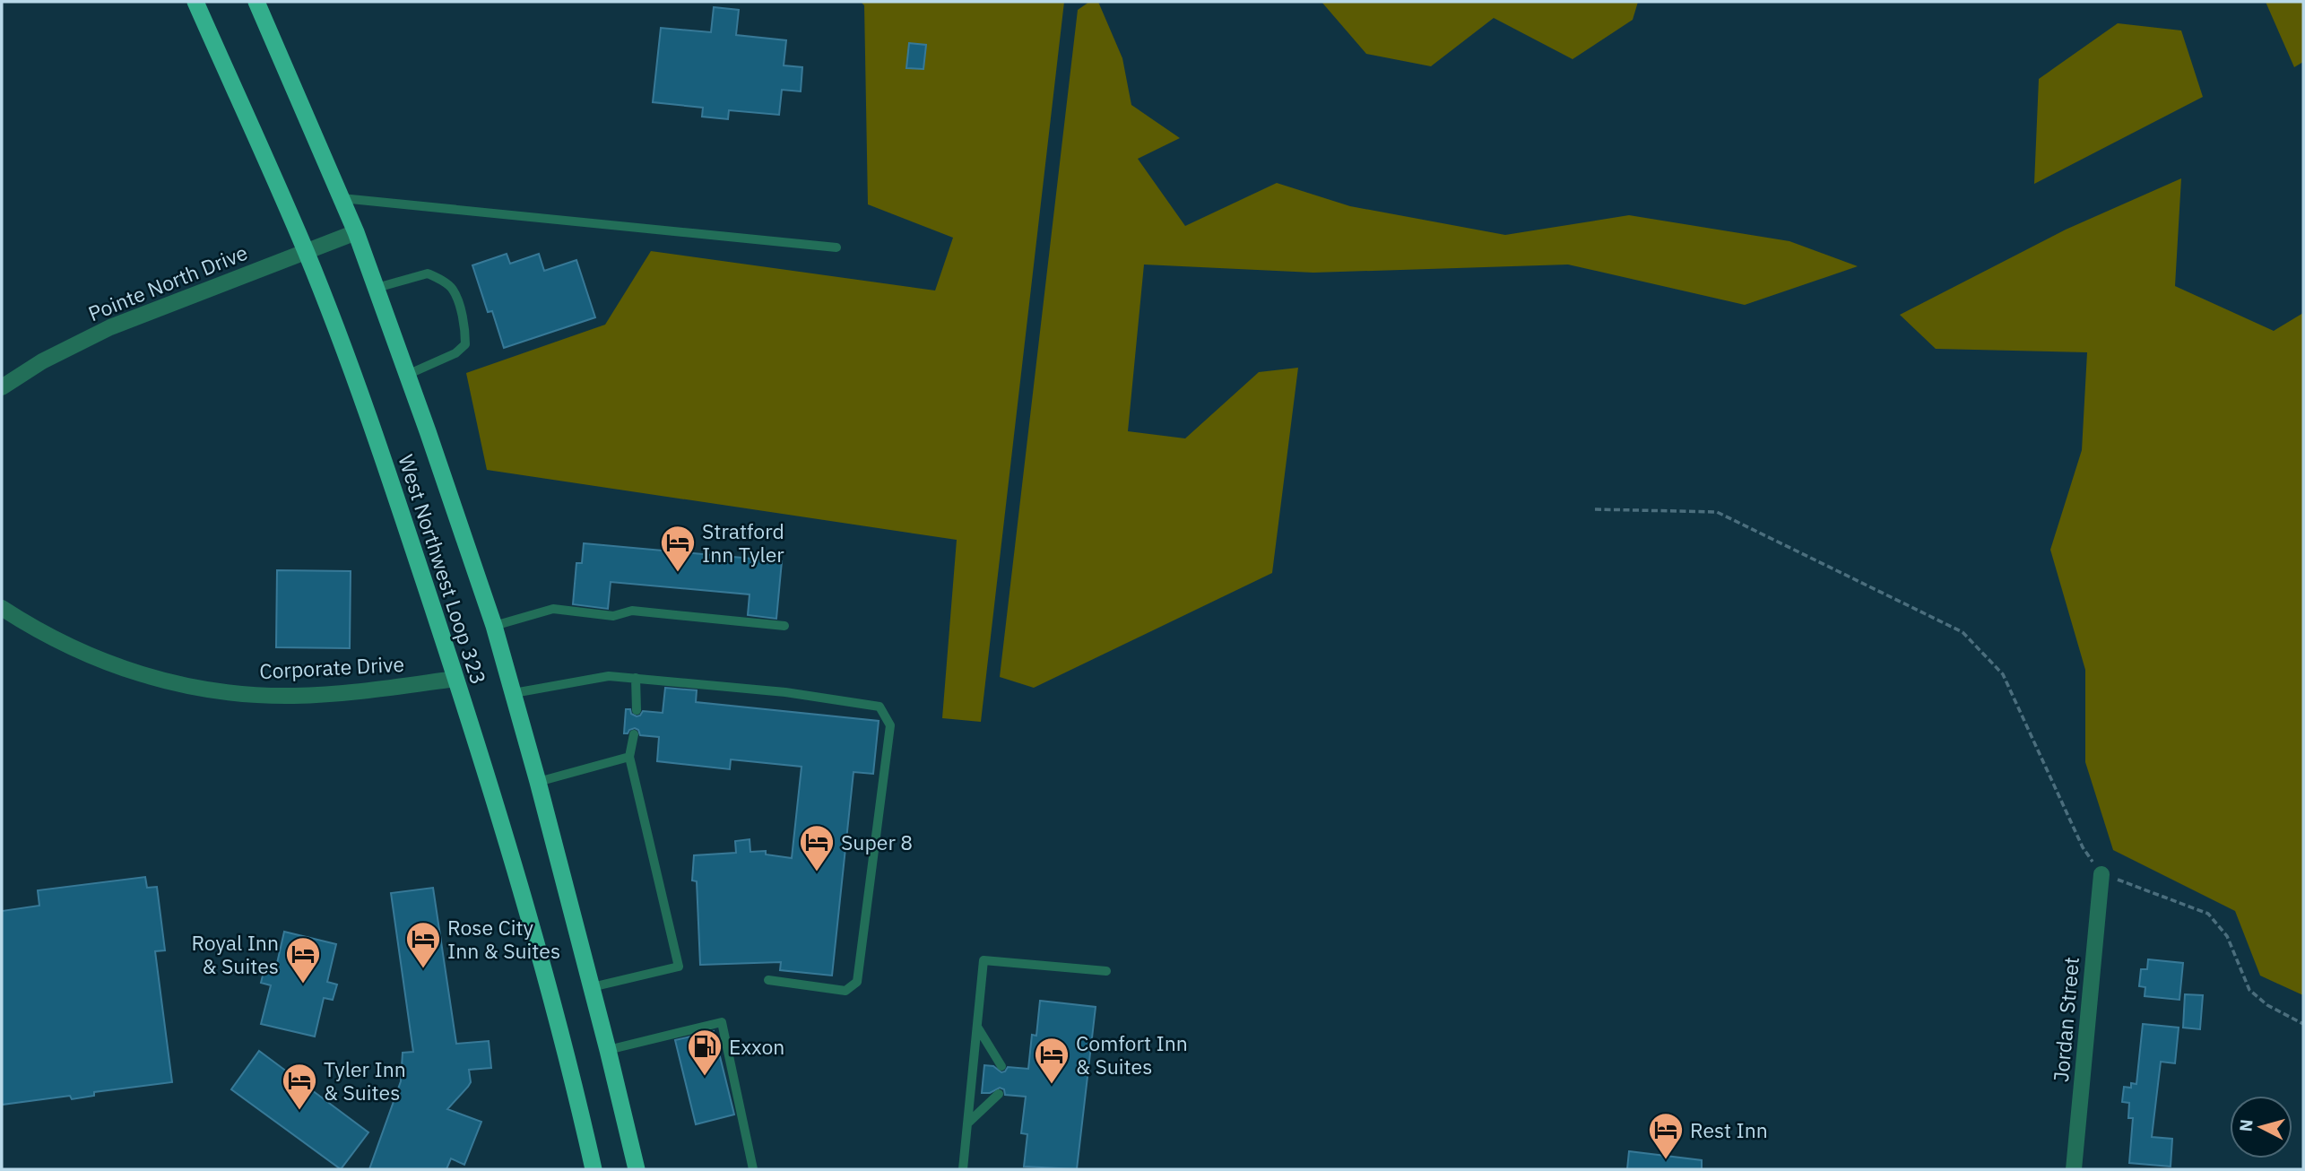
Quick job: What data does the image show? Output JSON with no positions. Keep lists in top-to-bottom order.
{
  "streets": {
    "highway": ["West Northwest Loop 323"],
    "street": ["Pointe North Drive", "Corporate Drive", "Jordan Street"]
  },
  "crossings": [
    ["Pointe North Drive", "West Northwest Loop 323"],
    ["West Northwest Loop 323", "Corporate Drive"]
  ],
  "places": {
    "hotel": [
      "Stratford Inn Tyler",
      "Super 8",
      "Rose City Inn & Suites",
      "Royal Inn & Suites",
      "Comfort Inn & Suites",
      "Tyler Inn & Suites",
      "Rest Inn"
    ],
    "fuel station": ["Exxon"]
  },
  "north": "left"
}
